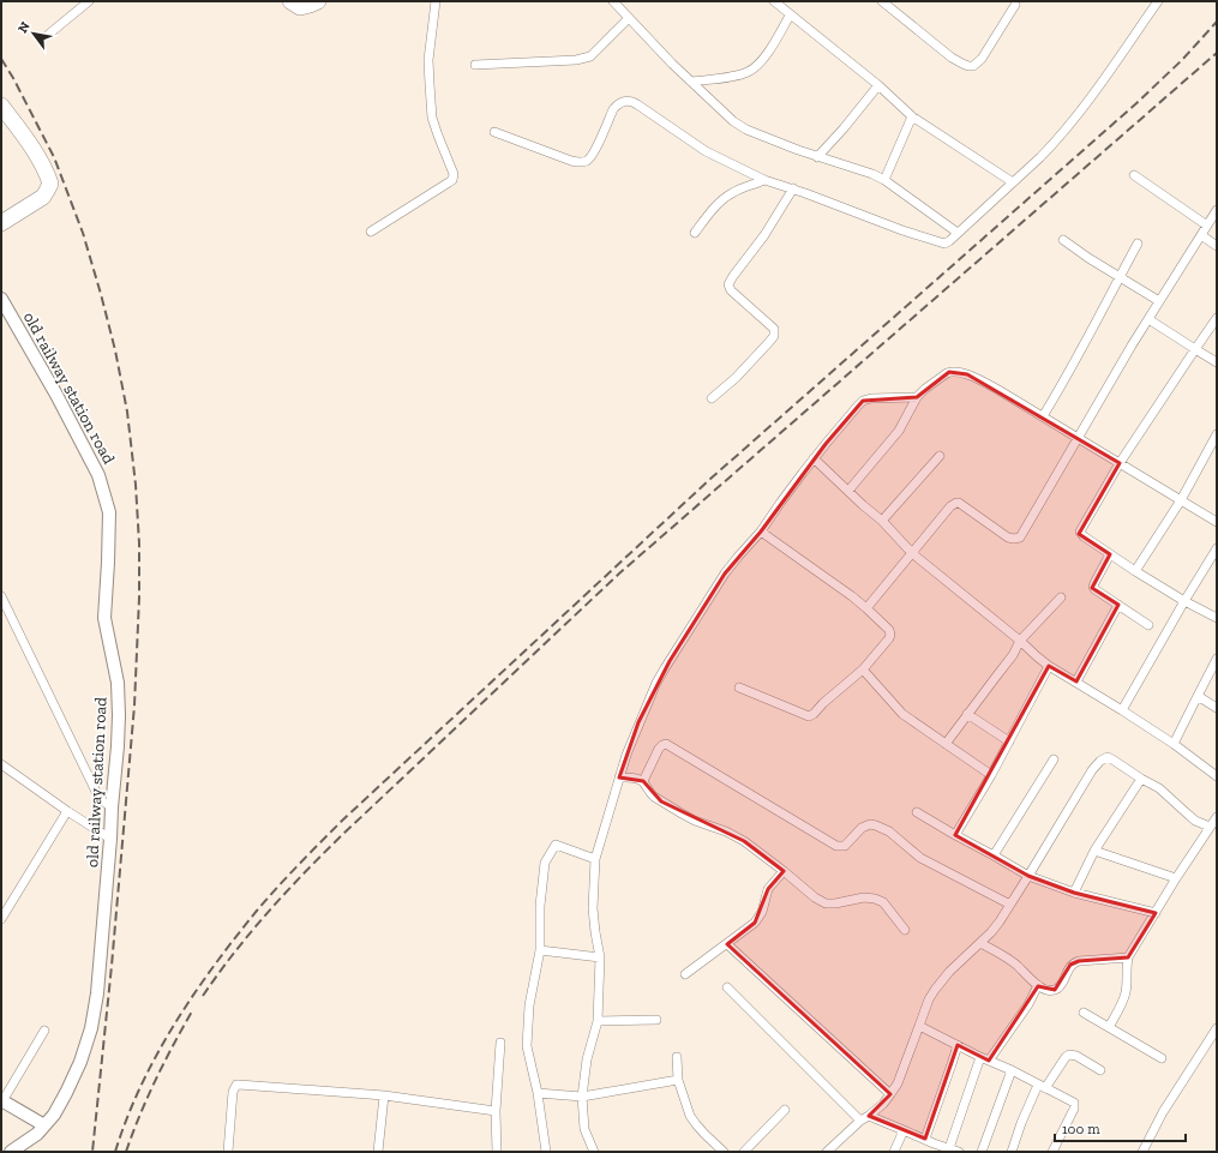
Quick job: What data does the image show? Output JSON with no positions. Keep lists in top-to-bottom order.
{
  "streets": {
    "street": ["old railway station road"]
  },
  "scale_bar": "100 m",
  "north": "top left"
}
